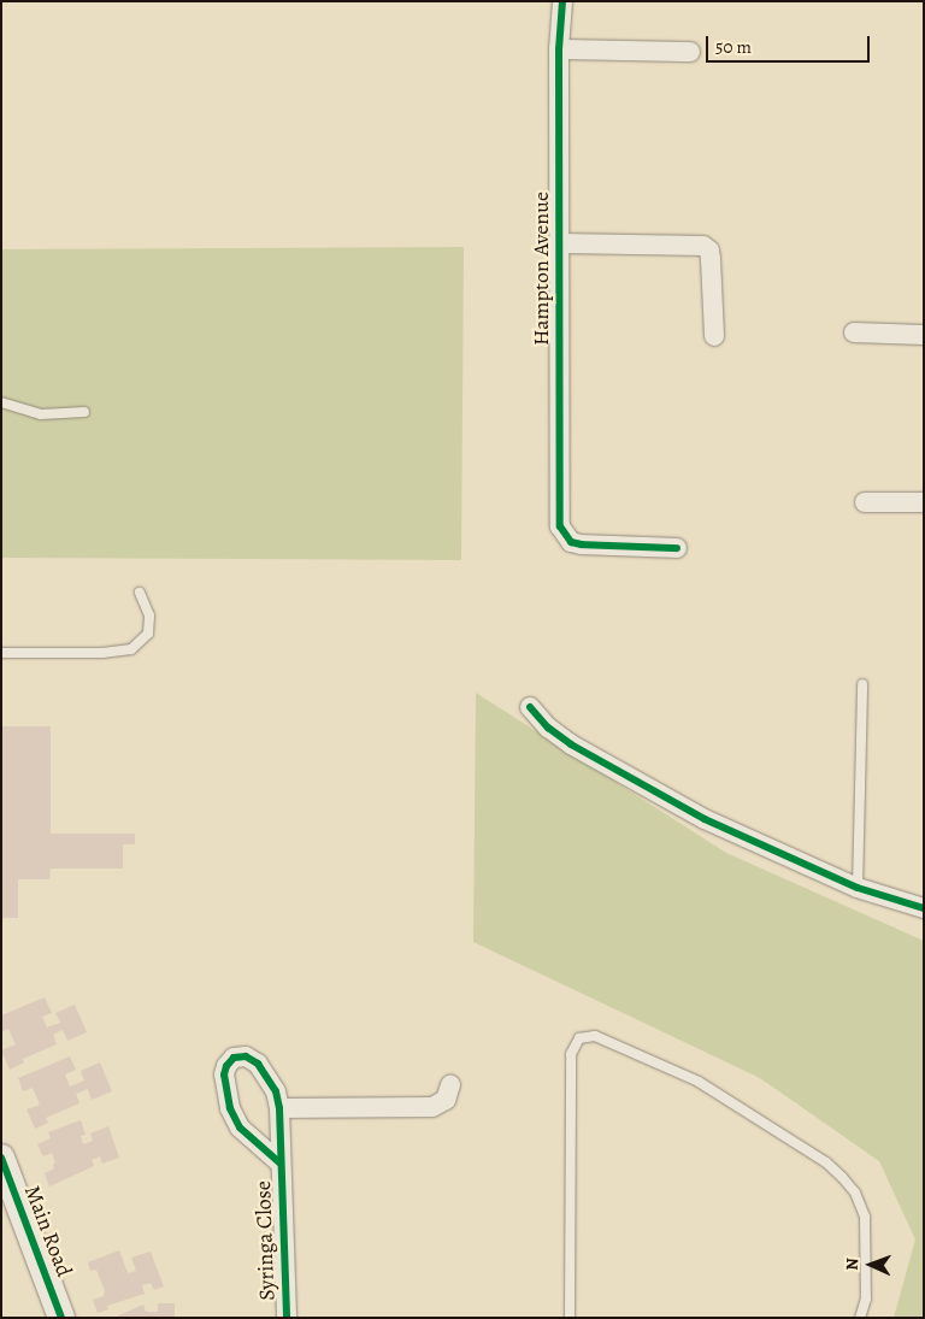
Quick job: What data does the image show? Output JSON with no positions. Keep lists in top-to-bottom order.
{
  "streets": {
    "street": ["Hampton Avenue", "Main Road", "Syringa Close"]
  },
  "scale_bar": "50 m",
  "north": "left"
}
